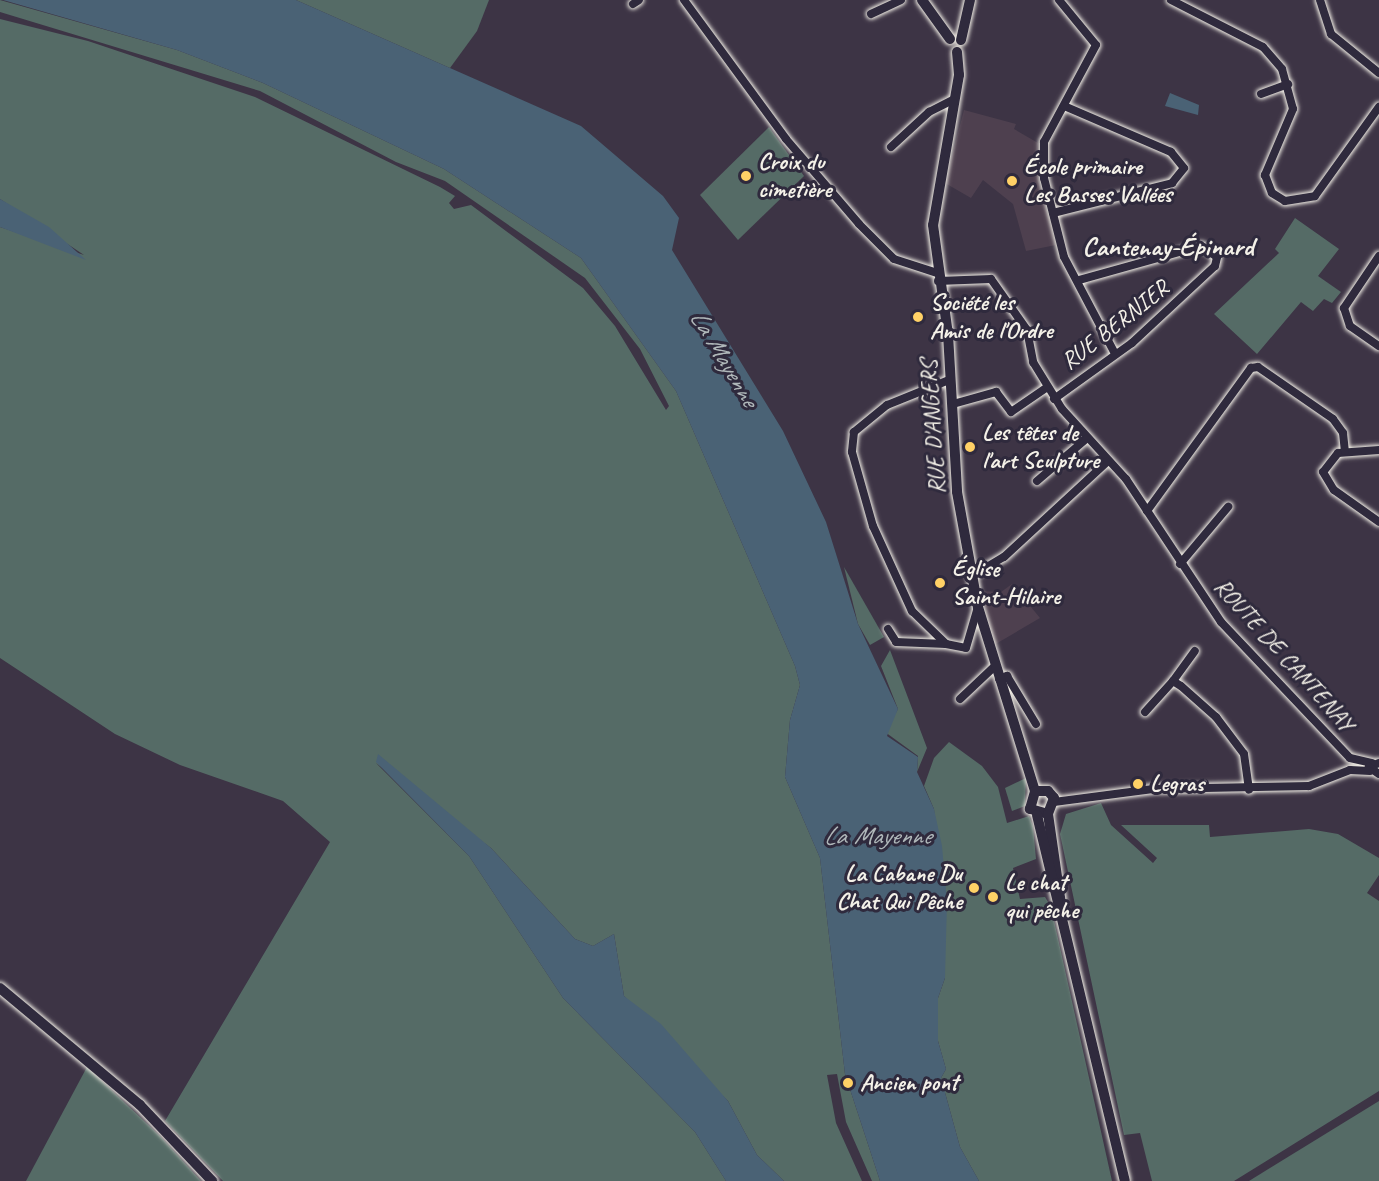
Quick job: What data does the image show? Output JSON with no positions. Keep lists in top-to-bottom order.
{
  "streets": {
    "main road": ["RUE D'ANGERS"],
    "street": ["RUE BERNIER", "ROUTE DE CANTENAY"]
  },
  "crossings": [
    ["RUE BERNIER", "ROUTE DE CANTENAY"],
    ["RUE D'ANGERS", "ROUTE DE CANTENAY"]
  ],
  "districts": ["Cantenay-Épinard"],
  "water": ["La Mayenne"],
  "places": [
    "Croix du cimetière",
    "École primaire Les Basses Vallées",
    "Société les Amis de l'Ordre",
    "Les têtes de l'art Sculpture",
    "Église Saint-Hilaire",
    "Legras",
    "La Cabane Du Chat Qui Pêche",
    "Le chat qui pêche",
    "Ancien pont"
  ]
}
